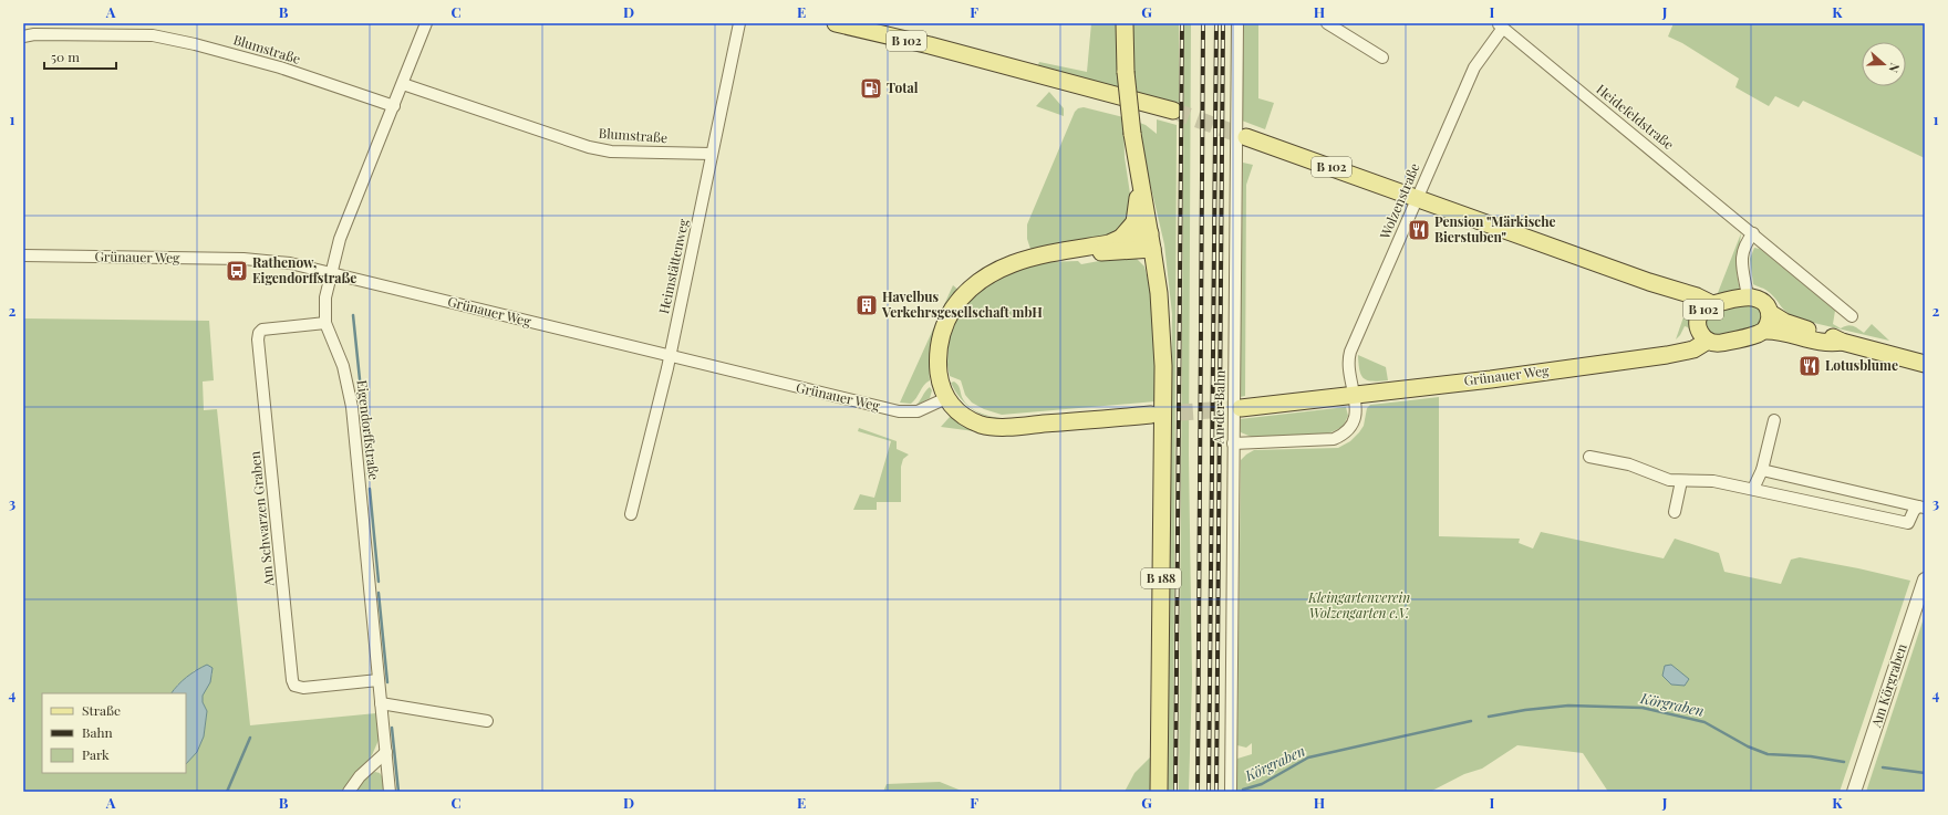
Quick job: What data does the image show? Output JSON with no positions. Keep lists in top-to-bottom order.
{
  "streets": {
    "main road": ["B 102", "Grünauer Weg", "B 188"],
    "street": [
      "Blumstraße",
      "Heidefeldstraße",
      "Wolzenstraße",
      "Heimstättenweg",
      "An der Bahn",
      "Eigendorffstraße",
      "Am Schwarzen Graben",
      "Am Körgraben"
    ]
  },
  "crossings": [
    ["B 102", "Wolzenstraße"],
    ["B 102", "Grünauer Weg"],
    ["Blumstraße", "Heimstättenweg"],
    ["Blumstraße", "Eigendorffstraße"],
    ["Heidefeldstraße", "Wolzenstraße"],
    ["Wolzenstraße", "Grünauer Weg"],
    ["Grünauer Weg", "Heimstättenweg"],
    ["Grünauer Weg", "Eigendorffstraße"],
    ["Eigendorffstraße", "Am Schwarzen Graben"]
  ],
  "water": ["Körgraben"],
  "parks": ["Kleingartenverein Wolzengarten e.V."],
  "places": {
    "fuel station": ["Total"],
    "restaurant": ["Pension \"Märkische Bierstuben\"", "Lotusblume"],
    "bus stop": ["Rathenow, Eigendorffstraße"],
    "building": ["Havelbus Verkehrsgesellschaft mbH"]
  },
  "legend": ["Straße", "Bahn", "Park"],
  "scale_bar": "50 m",
  "north": "right",
  "grid": {
    "columns": [
      "A",
      "B",
      "C",
      "D",
      "E",
      "F",
      "G",
      "H",
      "I",
      "J",
      "K"
    ],
    "rows": [
      "1",
      "2",
      "3",
      "4"
    ]
  }
}
